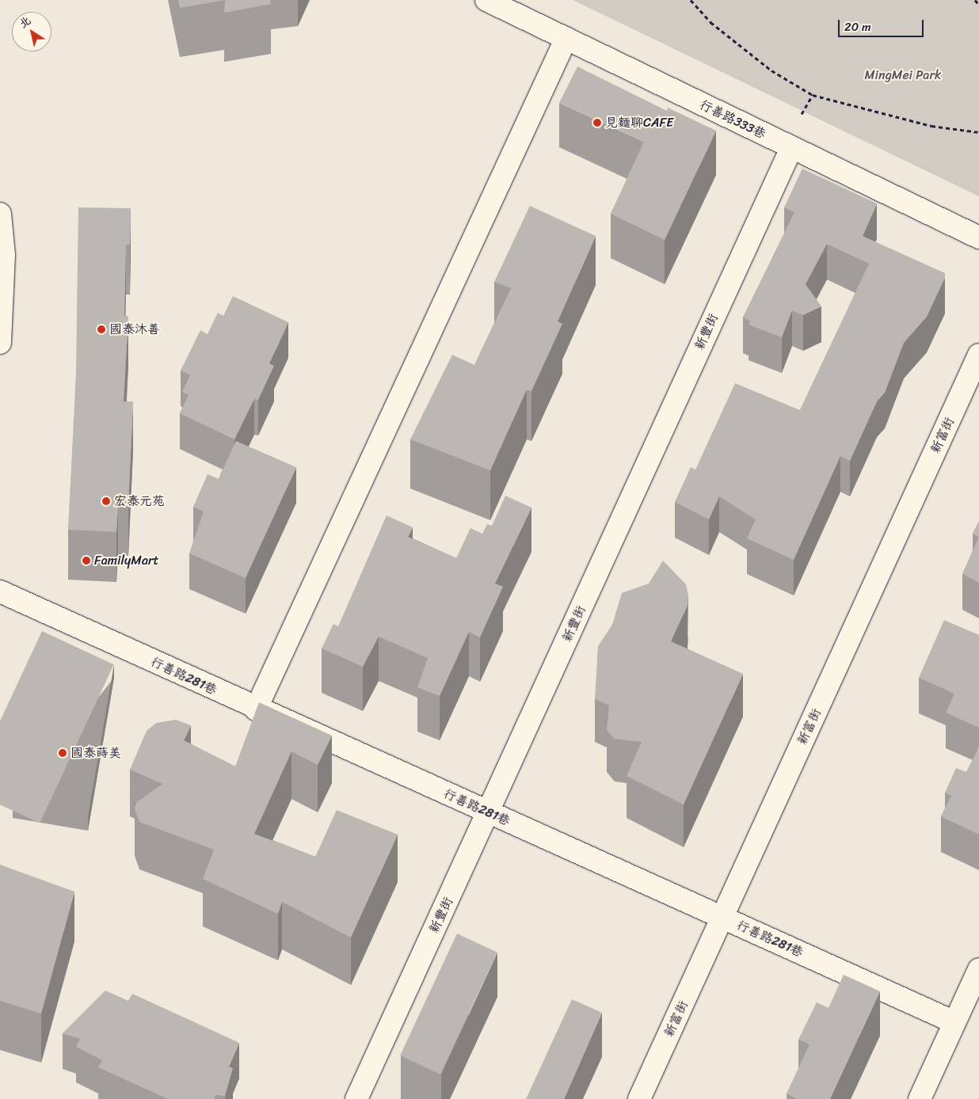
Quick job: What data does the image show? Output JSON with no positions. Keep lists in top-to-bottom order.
{
  "streets": {
    "street": [
      "行善路333巷",
      "新豐街",
      "新富街",
      "行善路281巷"
    ]
  },
  "crossings": [
    ["行善路333巷", "新豐街"],
    ["新豐街", "行善路281巷"],
    ["新富街", "行善路281巷"]
  ],
  "parks": ["MingMei Park"],
  "places": [
    "見麵聊CAFE",
    "國泰沐善",
    "宏泰元苑",
    "FamilyMart",
    "國泰蒔美"
  ],
  "scale_bar": "20 m",
  "north": "top left"
}
